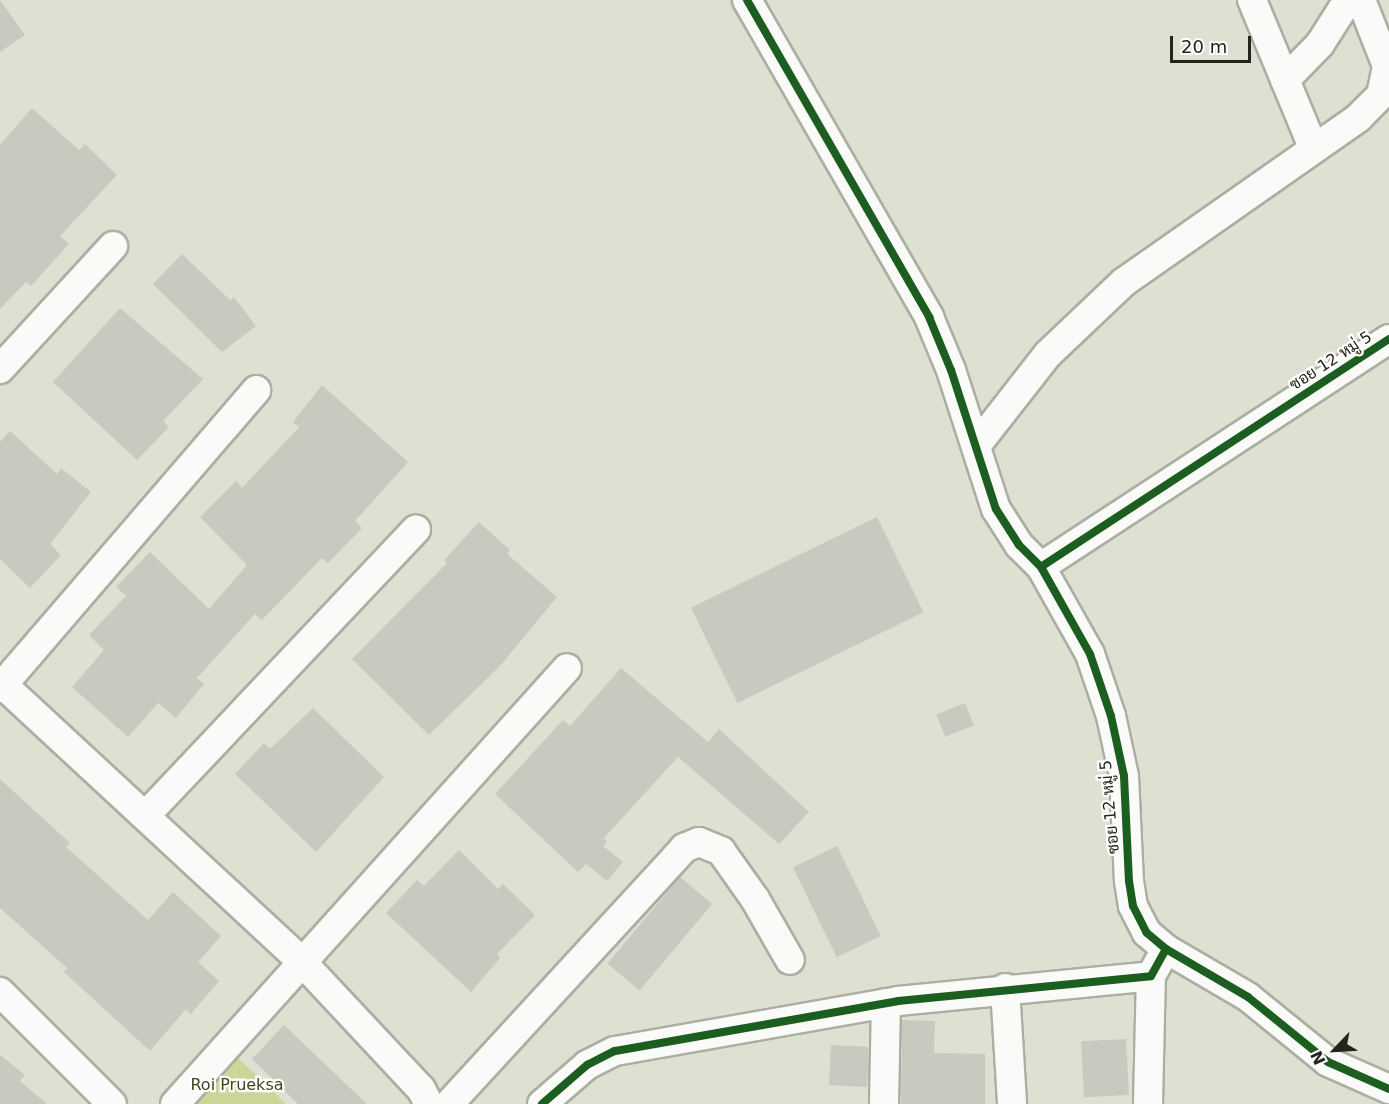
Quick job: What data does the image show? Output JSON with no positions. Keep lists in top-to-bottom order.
{
  "streets": {
    "street": ["ซอย 12 หมู่ 5"]
  },
  "parks": ["Roi Prueksa"],
  "scale_bar": "20 m",
  "north": "bottom left"
}
